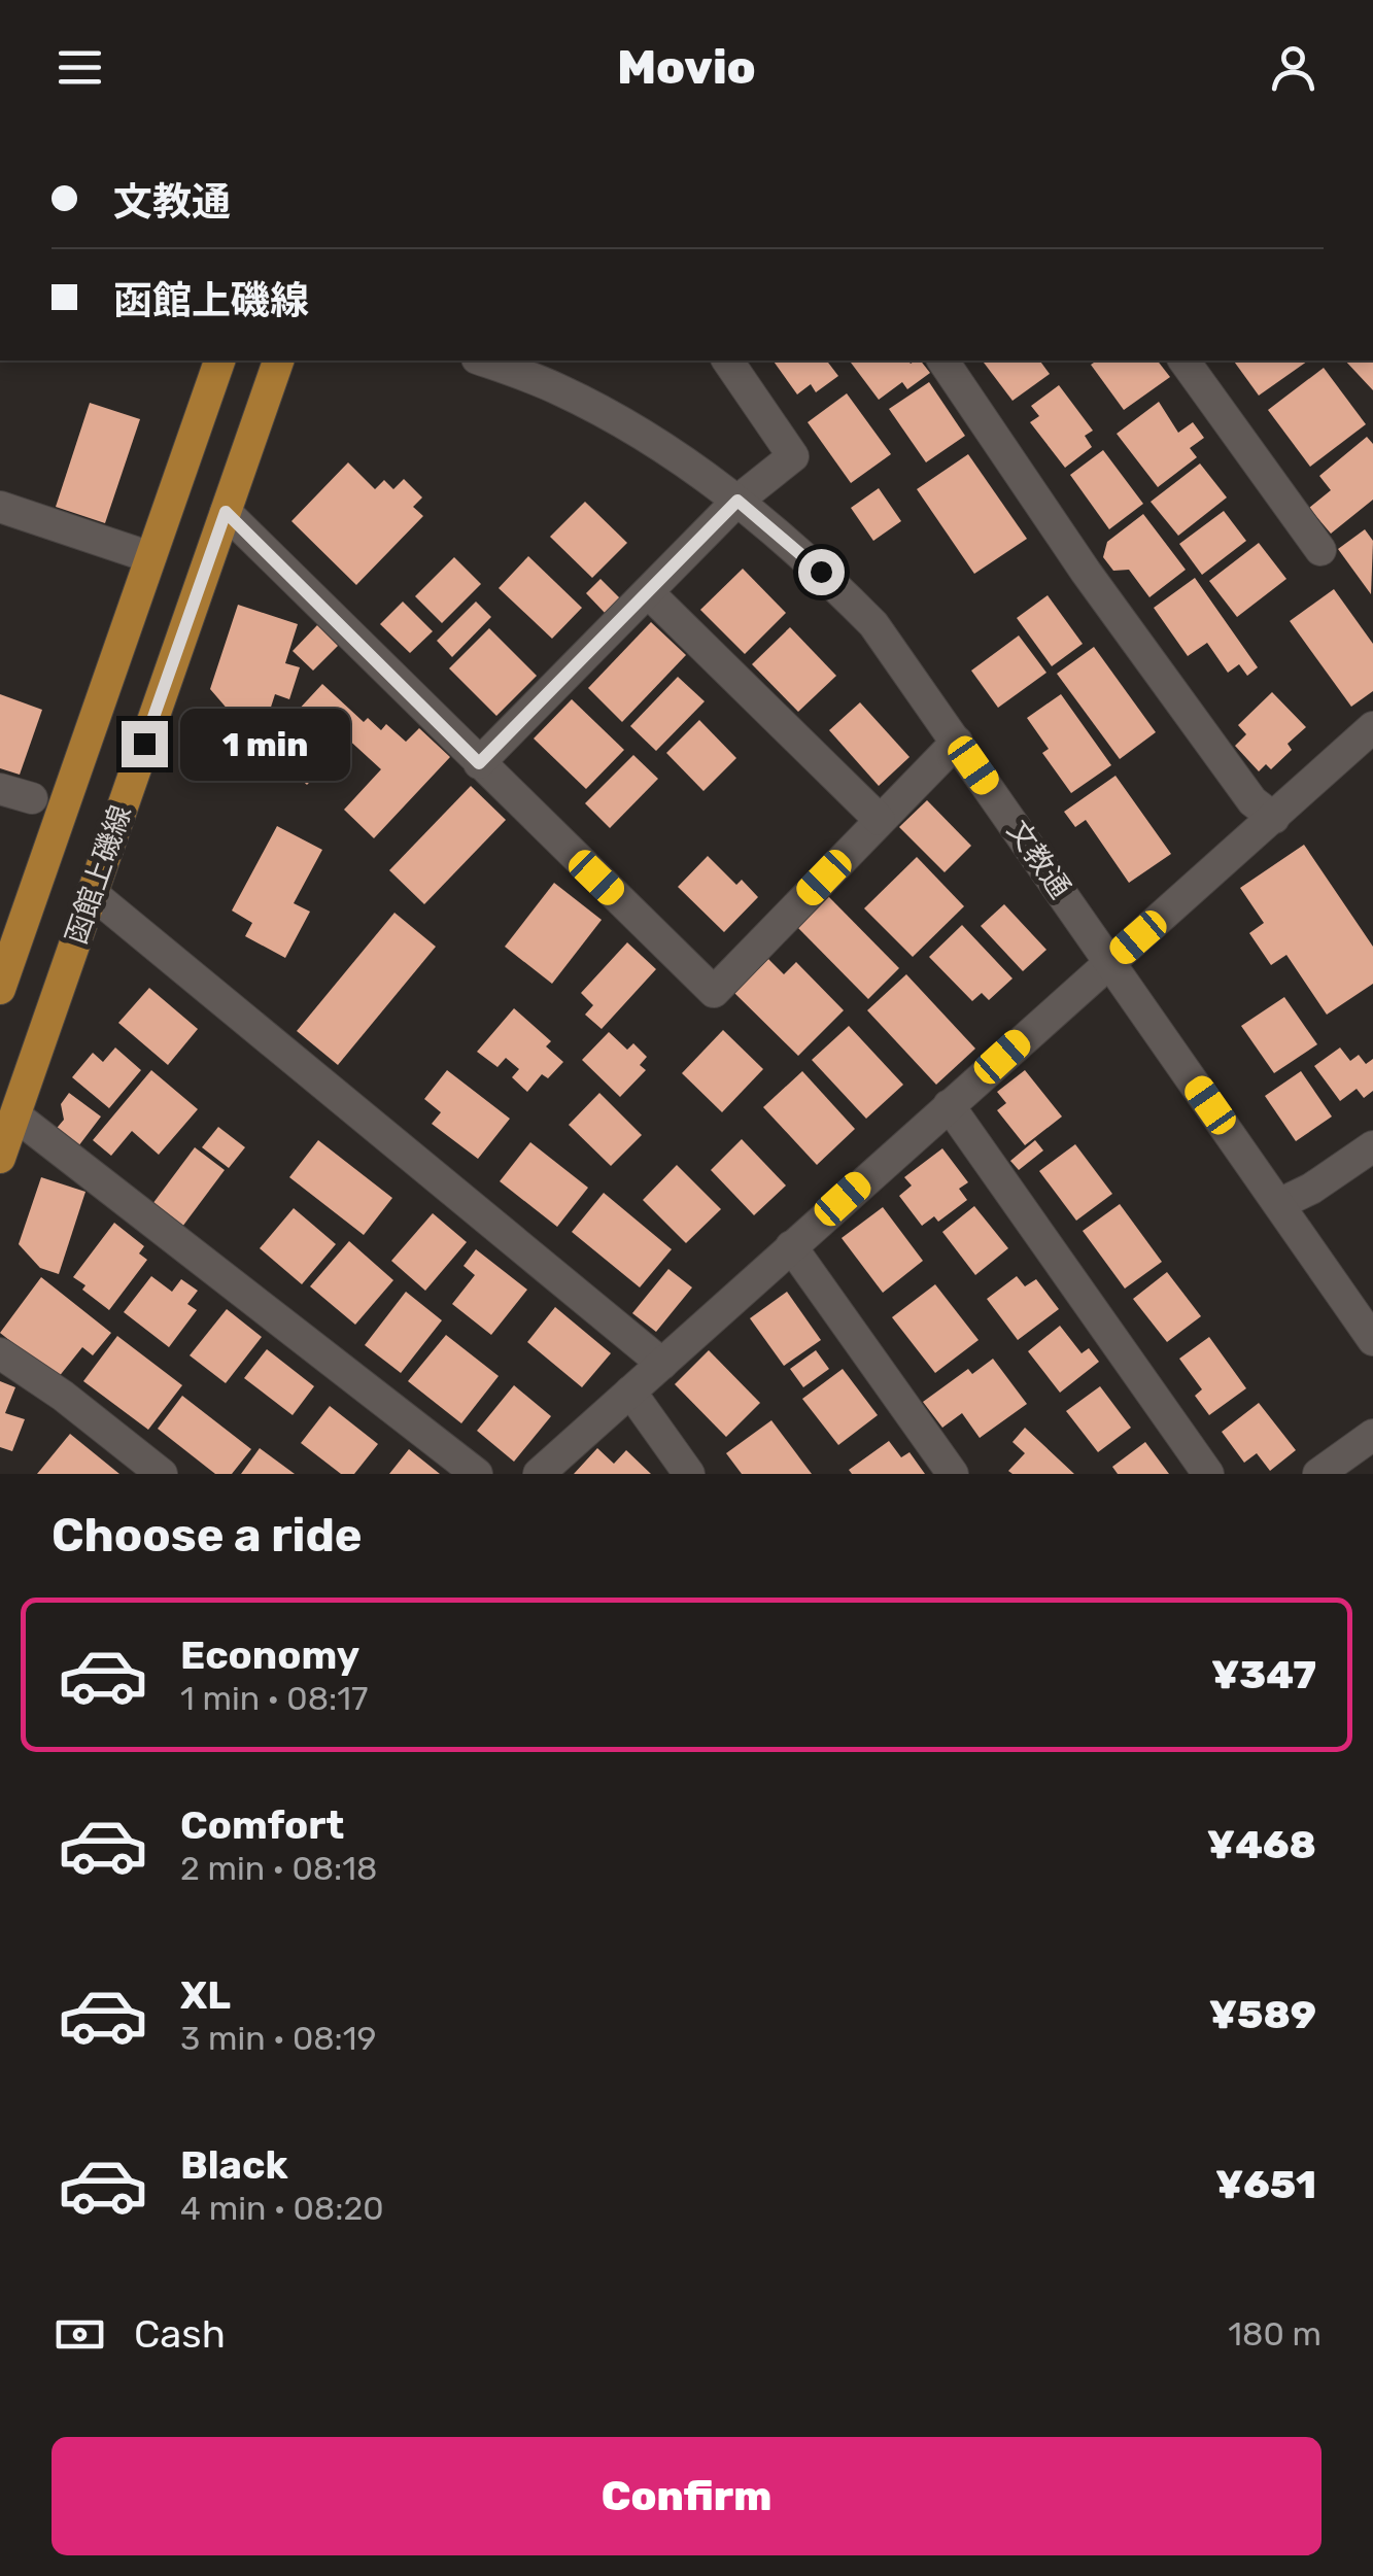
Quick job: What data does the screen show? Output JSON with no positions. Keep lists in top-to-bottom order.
{
  "streets": {
    "main road": ["函館上磯線"],
    "street": ["文教通"]
  },
  "page": {
    "header": "Movio",
    "banner": ["文教通", "函館上磯線"],
    "bubble": "1 min",
    "heading": "Choose a ride",
    "list": [
      {
        "name": "Economy",
        "note": "1 min · 08:17",
        "value": "¥347"
      },
      {
        "name": "Comfort",
        "note": "2 min · 08:18",
        "value": "¥468"
      },
      {
        "name": "XL",
        "note": "3 min · 08:19",
        "value": "¥589"
      },
      {
        "name": "Black",
        "note": "4 min · 08:20",
        "value": "¥651"
      }
    ],
    "pay": ["Cash", "180 m"],
    "buttons": "Confirm"
  }
}
